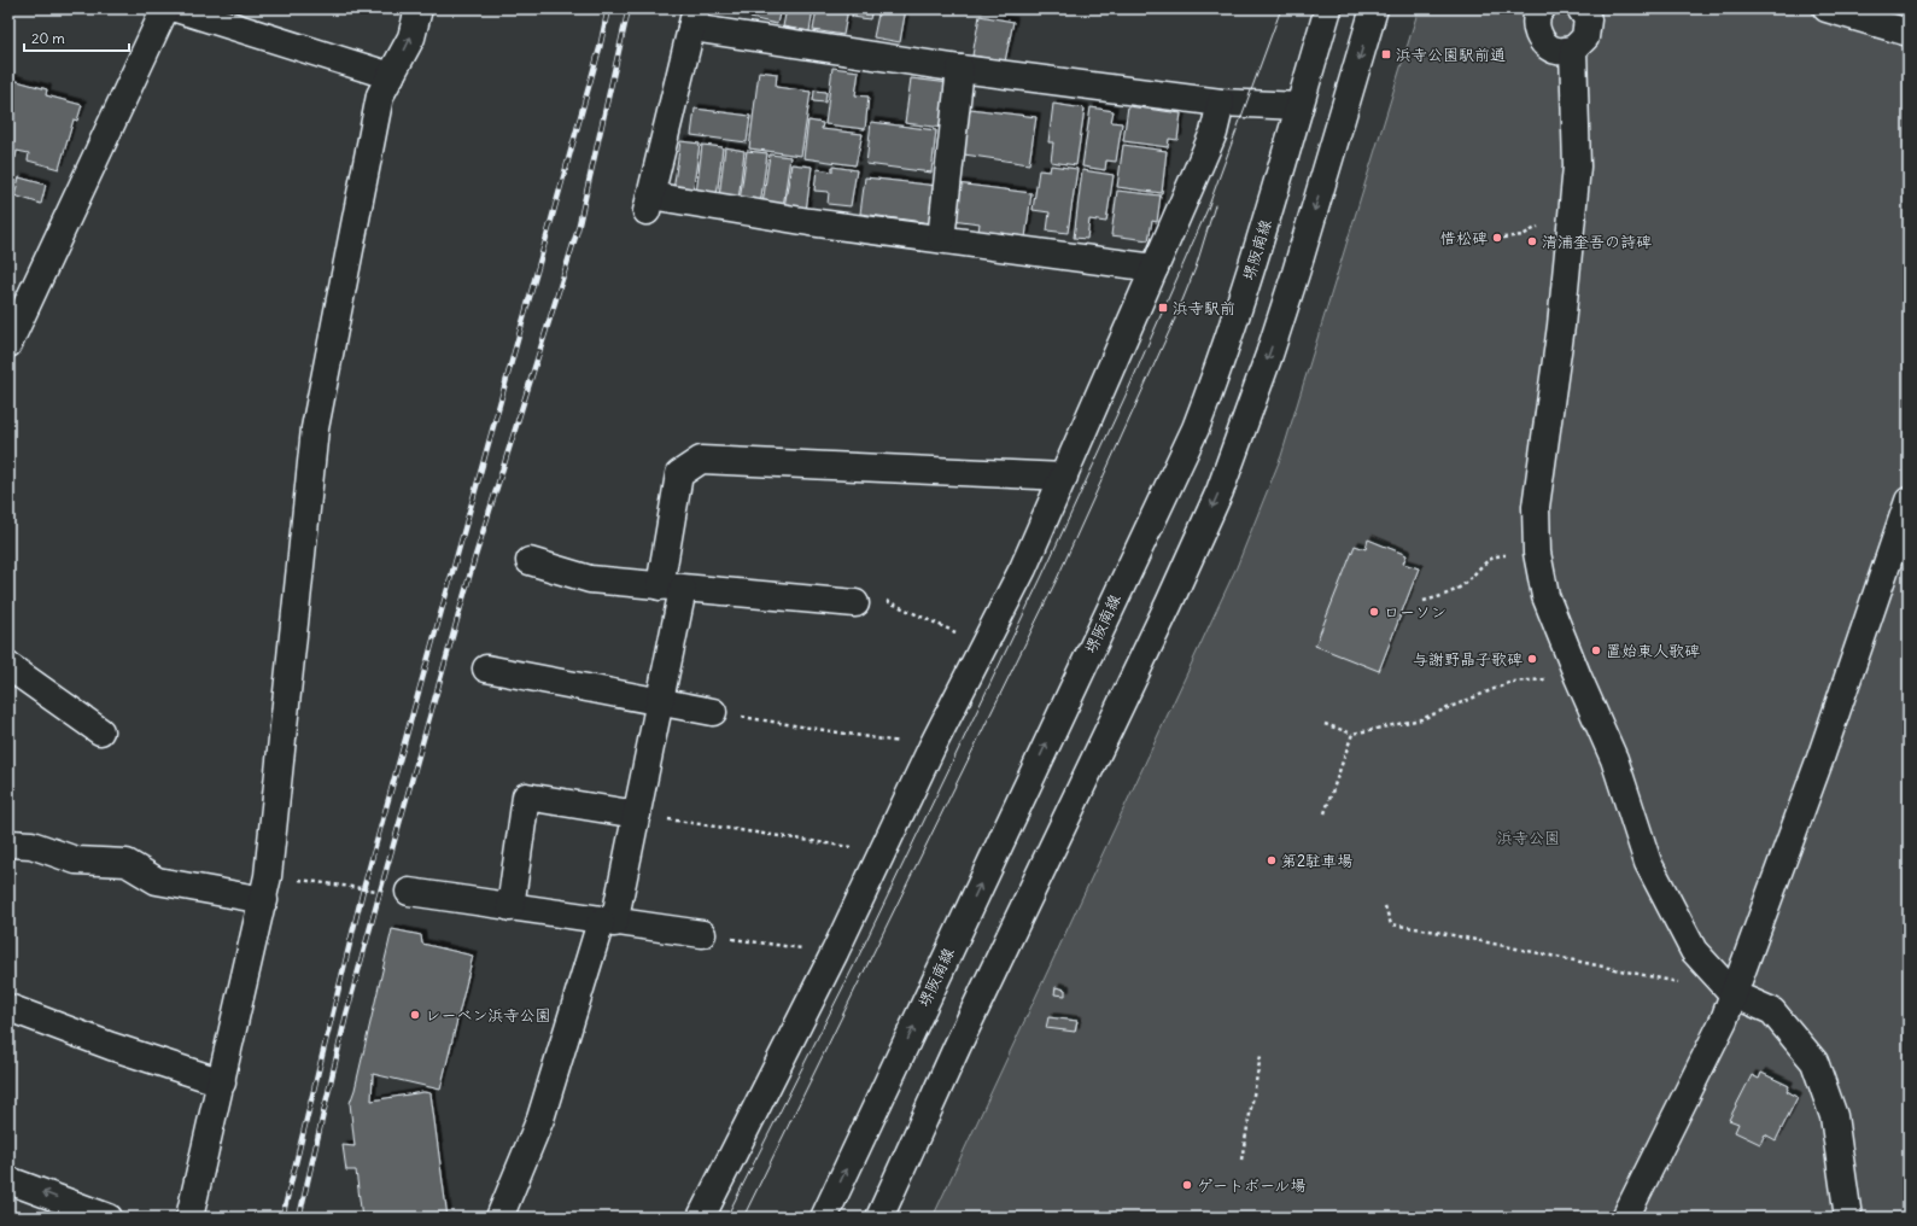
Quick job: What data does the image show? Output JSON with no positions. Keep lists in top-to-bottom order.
{
  "streets": {
    "street": ["堺阪南線"]
  },
  "parks": ["浜寺公園"],
  "places": {
    "transit": ["浜寺公園駅前通", "浜寺駅前"],
    "other": [
      "惜松碑",
      "清浦奎吾の詩碑",
      "ローソン",
      "置始東人歌碑",
      "与謝野晶子歌碑",
      "第2駐車場",
      "レーベン浜寺公園",
      "ゲートボール場"
    ]
  },
  "scale_bar": "20 m"
}
